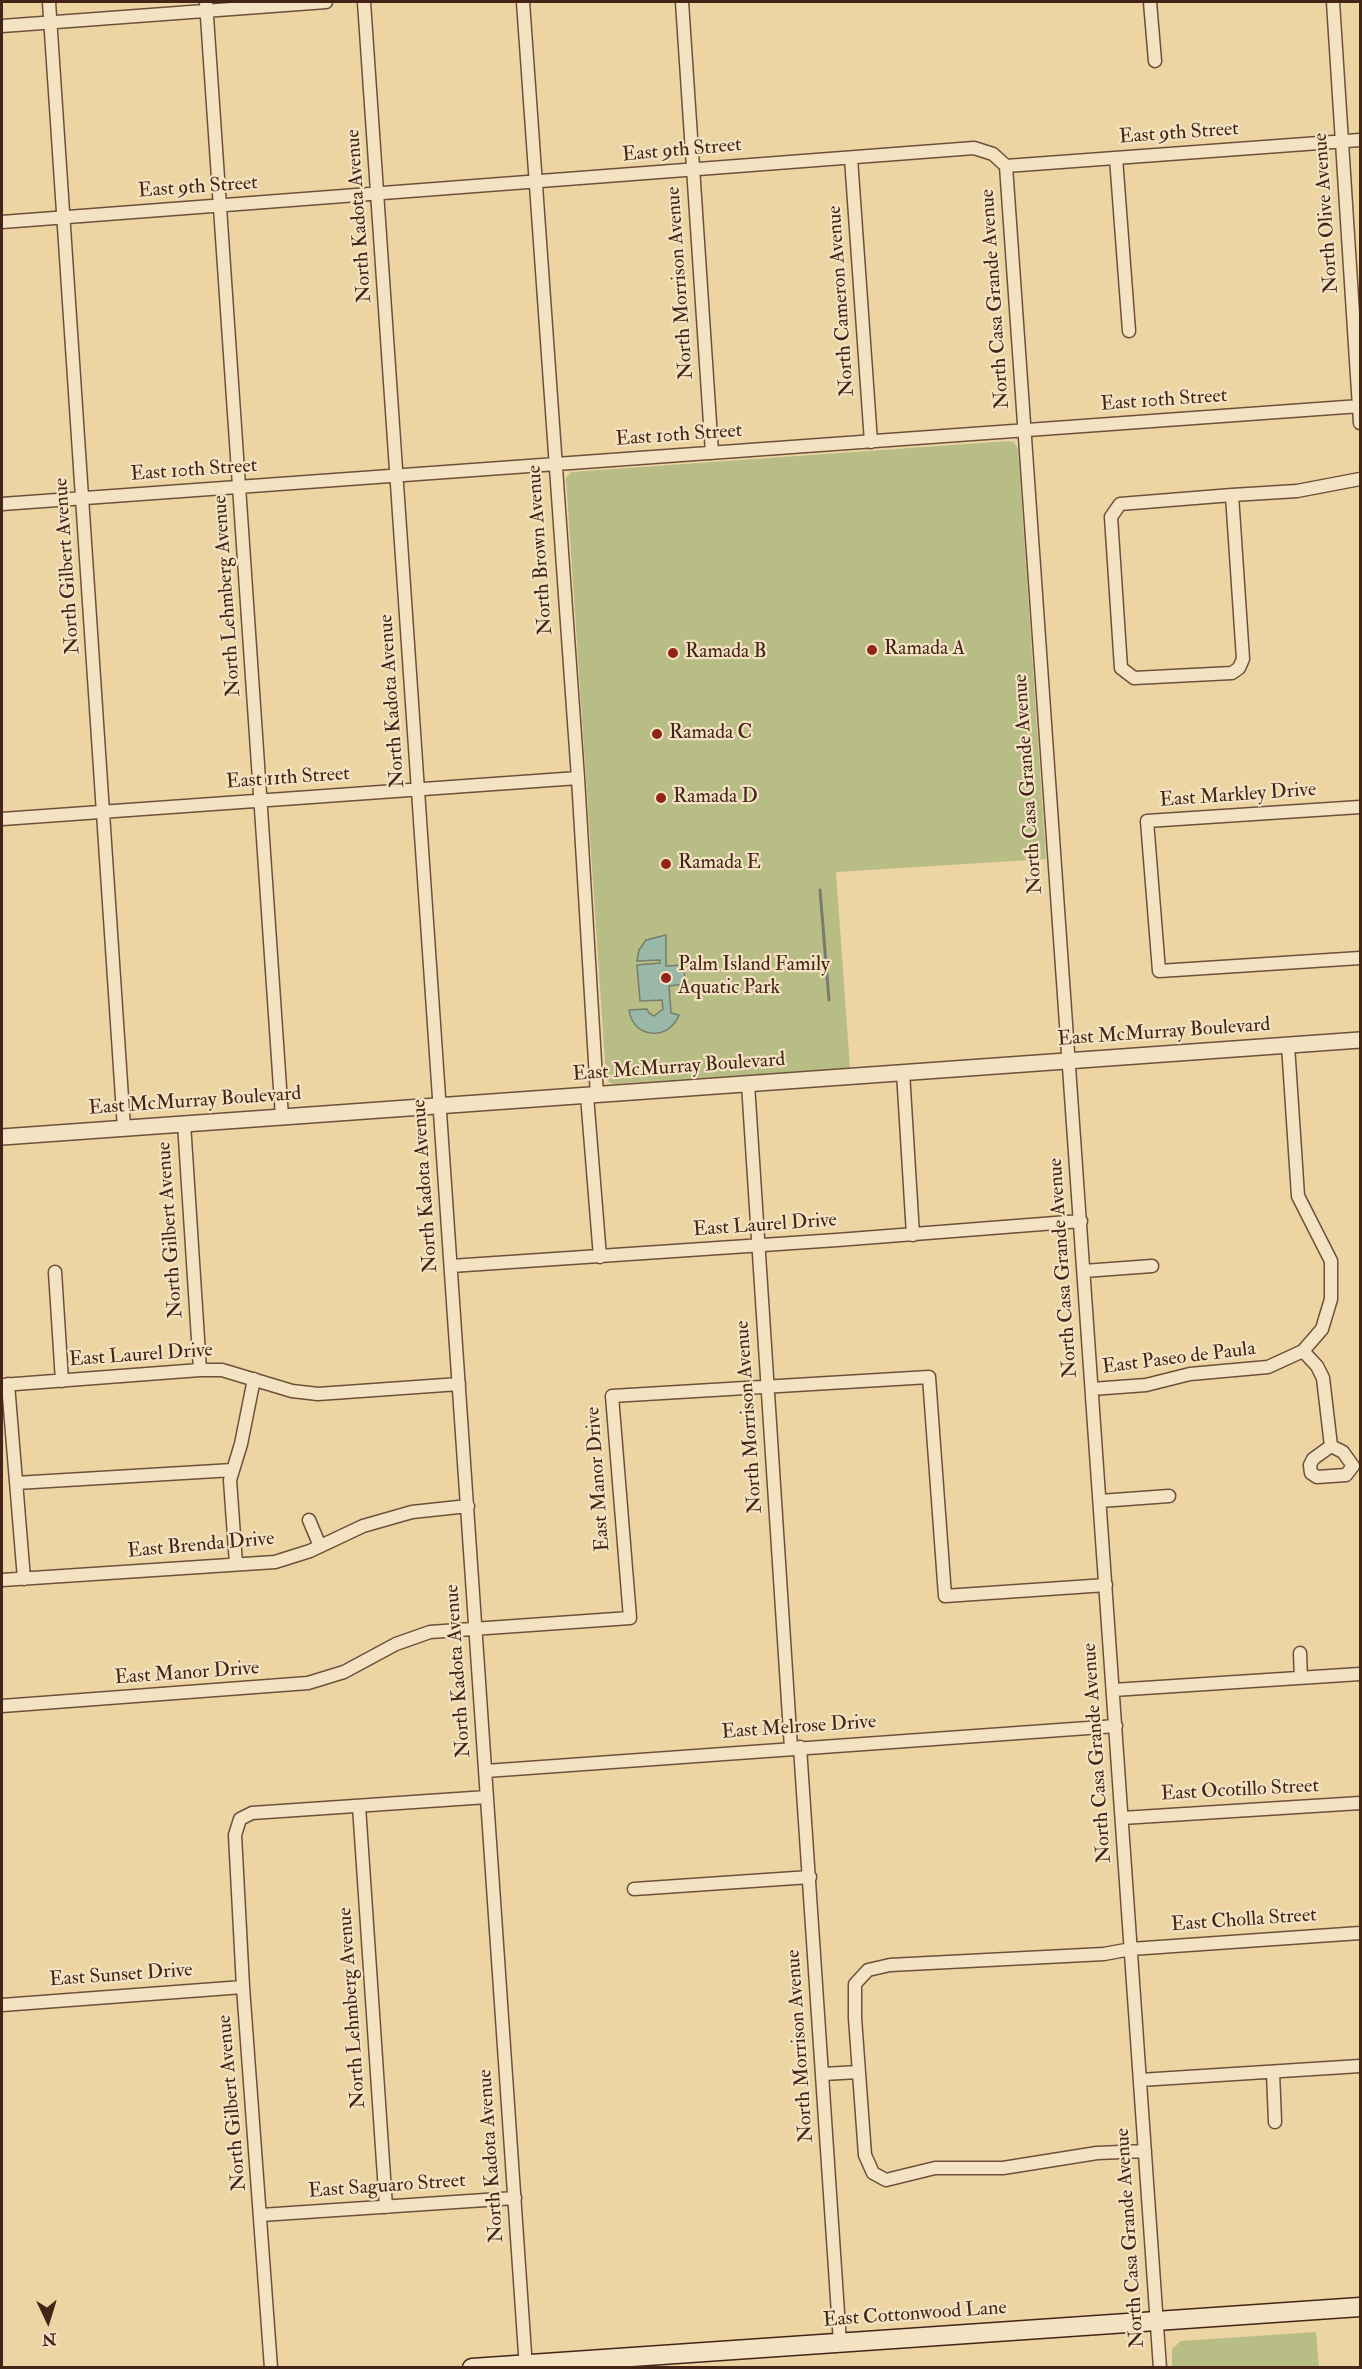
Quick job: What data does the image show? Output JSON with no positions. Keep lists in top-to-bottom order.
{
  "streets": {
    "main road": ["East Cottonwood Lane"],
    "street": [
      "East 9th Street",
      "North Olive Avenue",
      "North Kadota Avenue",
      "North Morrison Avenue",
      "North Casa Grande Avenue",
      "North Cameron Avenue",
      "East 10th Street",
      "North Brown Avenue",
      "North Gilbert Avenue",
      "North Lehmberg Avenue",
      "East 11th Street",
      "East Markley Drive",
      "East McMurray Boulevard",
      "East Laurel Drive",
      "East Paseo de Paula",
      "East Manor Drive",
      "East Brenda Drive",
      "East Melrose Drive",
      "East Ocotillo Street",
      "East Cholla Street",
      "East Sunset Drive",
      "East Saguaro Street"
    ]
  },
  "crossings": [
    ["East 9th Street", "North Olive Avenue"],
    ["East 9th Street", "North Kadota Avenue"],
    ["East 9th Street", "North Morrison Avenue"],
    ["East 9th Street", "North Casa Grande Avenue"],
    ["East 9th Street", "North Cameron Avenue"],
    ["East 9th Street", "North Brown Avenue"],
    ["East 9th Street", "North Gilbert Avenue"],
    ["East 9th Street", "North Lehmberg Avenue"],
    ["North Olive Avenue", "East 10th Street"],
    ["North Kadota Avenue", "East 10th Street"],
    ["North Kadota Avenue", "East 11th Street"],
    ["North Kadota Avenue", "East McMurray Boulevard"],
    ["North Kadota Avenue", "East Laurel Drive"],
    ["North Kadota Avenue", "East Manor Drive"],
    ["North Kadota Avenue", "East Brenda Drive"],
    ["North Kadota Avenue", "East Melrose Drive"],
    ["North Kadota Avenue", "East Saguaro Street"],
    ["North Kadota Avenue", "East Cottonwood Lane"],
    ["North Morrison Avenue", "East 10th Street"],
    ["North Morrison Avenue", "East McMurray Boulevard"],
    ["North Morrison Avenue", "East Laurel Drive"],
    ["North Morrison Avenue", "East Manor Drive"],
    ["North Morrison Avenue", "East Melrose Drive"],
    ["North Morrison Avenue", "East Cottonwood Lane"],
    ["North Casa Grande Avenue", "East 10th Street"],
    ["North Casa Grande Avenue", "East McMurray Boulevard"],
    ["North Casa Grande Avenue", "East Laurel Drive"],
    ["North Casa Grande Avenue", "East Paseo de Paula"],
    ["North Casa Grande Avenue", "East Manor Drive"],
    ["North Casa Grande Avenue", "East Melrose Drive"],
    ["North Casa Grande Avenue", "East Ocotillo Street"],
    ["North Casa Grande Avenue", "East Cholla Street"],
    ["North Casa Grande Avenue", "East Cottonwood Lane"],
    ["North Cameron Avenue", "East 10th Street"],
    ["East 10th Street", "North Brown Avenue"],
    ["East 10th Street", "North Gilbert Avenue"],
    ["East 10th Street", "North Lehmberg Avenue"],
    ["North Brown Avenue", "East 11th Street"],
    ["North Brown Avenue", "East McMurray Boulevard"],
    ["North Brown Avenue", "East Laurel Drive"],
    ["North Gilbert Avenue", "North Lehmberg Avenue"],
    ["North Gilbert Avenue", "East 11th Street"],
    ["North Gilbert Avenue", "East McMurray Boulevard"],
    ["North Gilbert Avenue", "East Laurel Drive"],
    ["North Gilbert Avenue", "East Sunset Drive"],
    ["North Gilbert Avenue", "East Saguaro Street"],
    ["North Lehmberg Avenue", "East 11th Street"],
    ["North Lehmberg Avenue", "East McMurray Boulevard"],
    ["North Lehmberg Avenue", "East Saguaro Street"],
    ["East McMurray Boulevard", "East Paseo de Paula"]
  ],
  "places": [
    "Ramada A",
    "Ramada B",
    "Ramada C",
    "Ramada D",
    "Ramada E",
    "Palm Island Family Aquatic Park"
  ],
  "north": "bottom"
}
